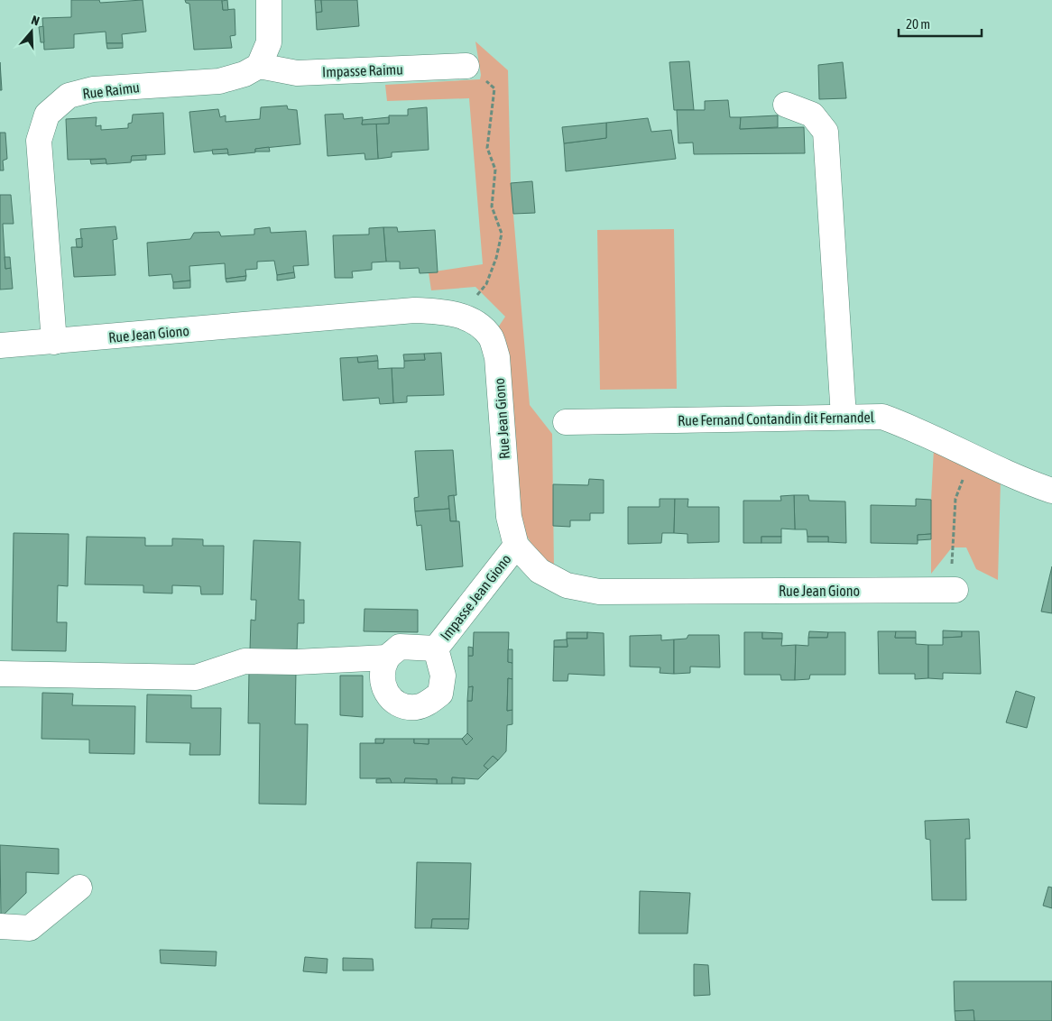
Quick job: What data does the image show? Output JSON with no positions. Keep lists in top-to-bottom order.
{
  "streets": {
    "street": [
      "Impasse Raimu",
      "Rue Raimu",
      "Rue Jean Giono",
      "Rue Fernand Contandin dit Fernandel",
      "Impasse Jean Giono"
    ]
  },
  "crossings": [
    ["Impasse Raimu", "Rue Raimu"],
    ["Rue Raimu", "Rue Jean Giono"],
    ["Rue Jean Giono", "Impasse Jean Giono"]
  ],
  "scale_bar": "20 m",
  "north": "top"
}
